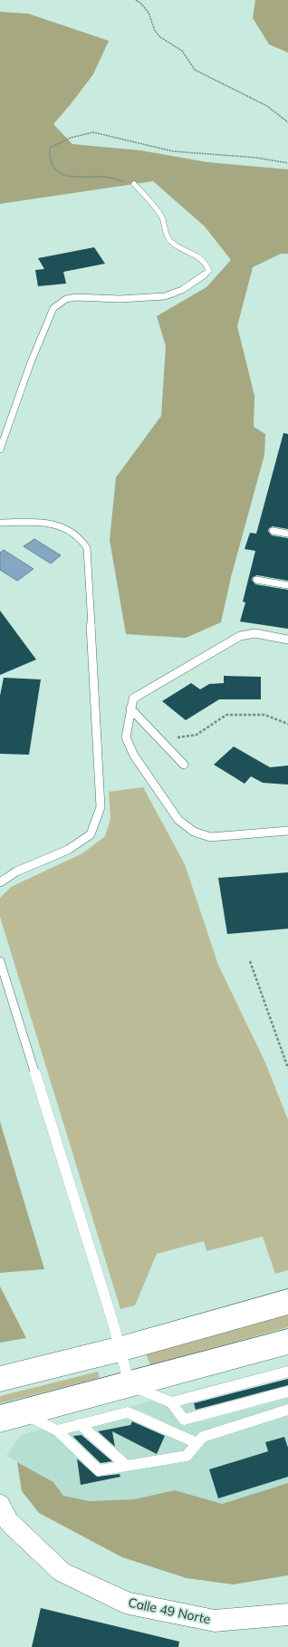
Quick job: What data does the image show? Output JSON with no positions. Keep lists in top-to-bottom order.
{
  "streets": {
    "street": ["Calle 49 Norte"]
  }
}
